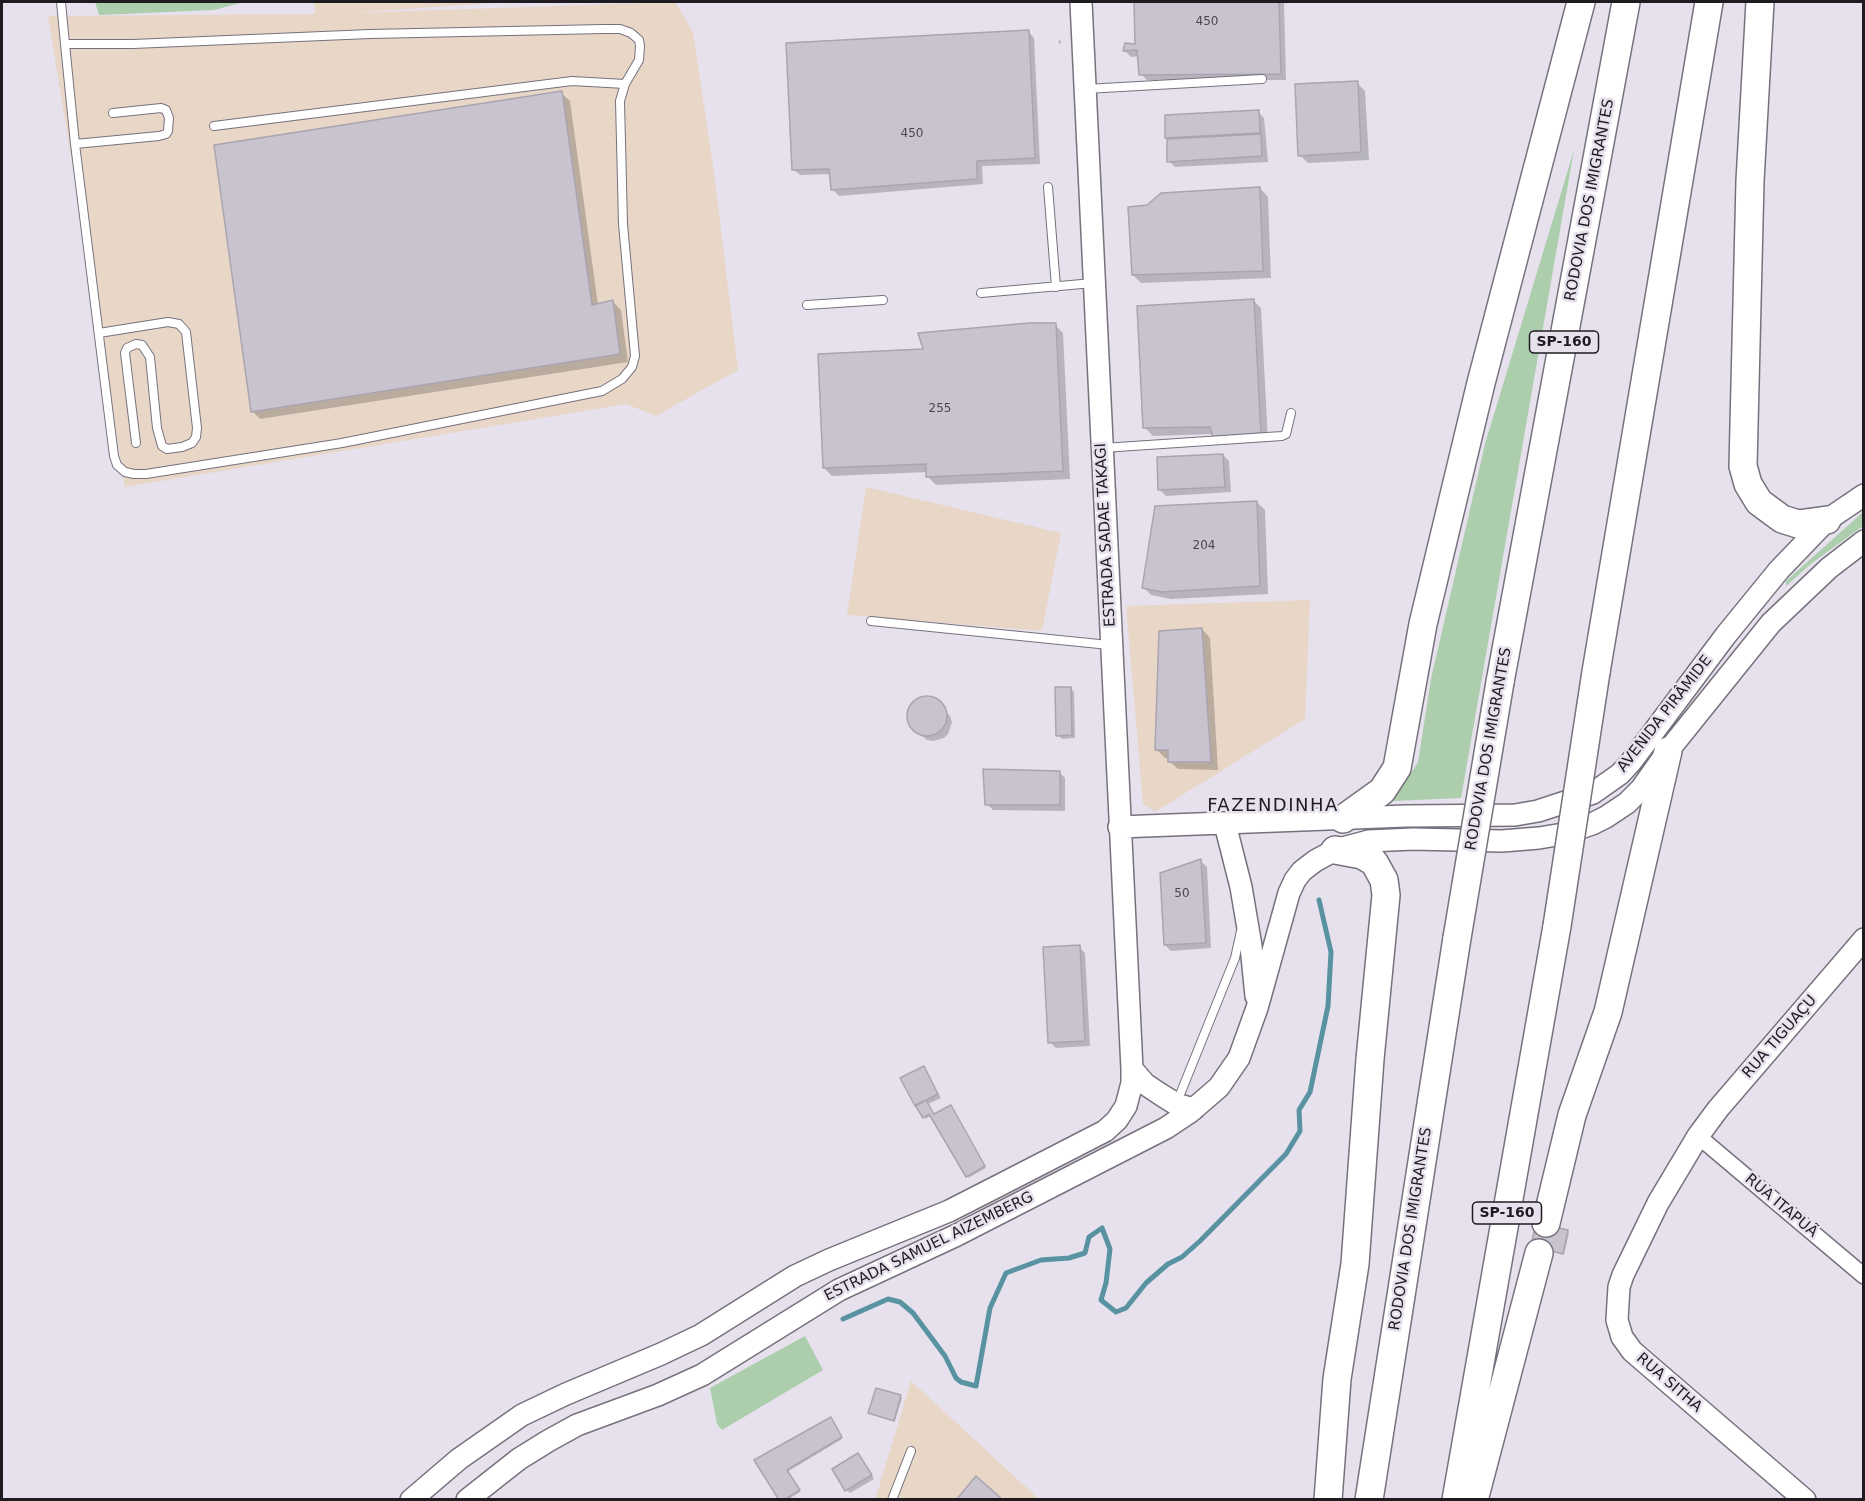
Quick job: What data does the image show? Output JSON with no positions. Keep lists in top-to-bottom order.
{
  "streets": {
    "highway": ["RODOVIA DOS IMIGRANTES", "SP-160"],
    "main road": [
      "ESTRADA SADAE TAKAGI",
      "AVENIDA PIRÂMIDE",
      "RUA TIGUAÇU",
      "ESTRADA SAMUEL AIZEMBERG",
      "RUA SITHA"
    ],
    "street": ["RUA ITAPUÃ"]
  },
  "crossings": [
    ["ESTRADA SADAE TAKAGI", "AVENIDA PIRÂMIDE"],
    ["ESTRADA SADAE TAKAGI", "ESTRADA SAMUEL AIZEMBERG"],
    ["AVENIDA PIRÂMIDE", "ESTRADA SAMUEL AIZEMBERG"],
    ["RUA TIGUAÇU", "RUA ITAPUÃ"],
    ["RUA TIGUAÇU", "RUA SITHA"],
    ["RUA ITAPUÃ", "RUA SITHA"]
  ],
  "districts": ["FAZENDINHA"],
  "house_numbers": [
    "450",
    "450",
    "255",
    "204",
    "50"
  ]
}
